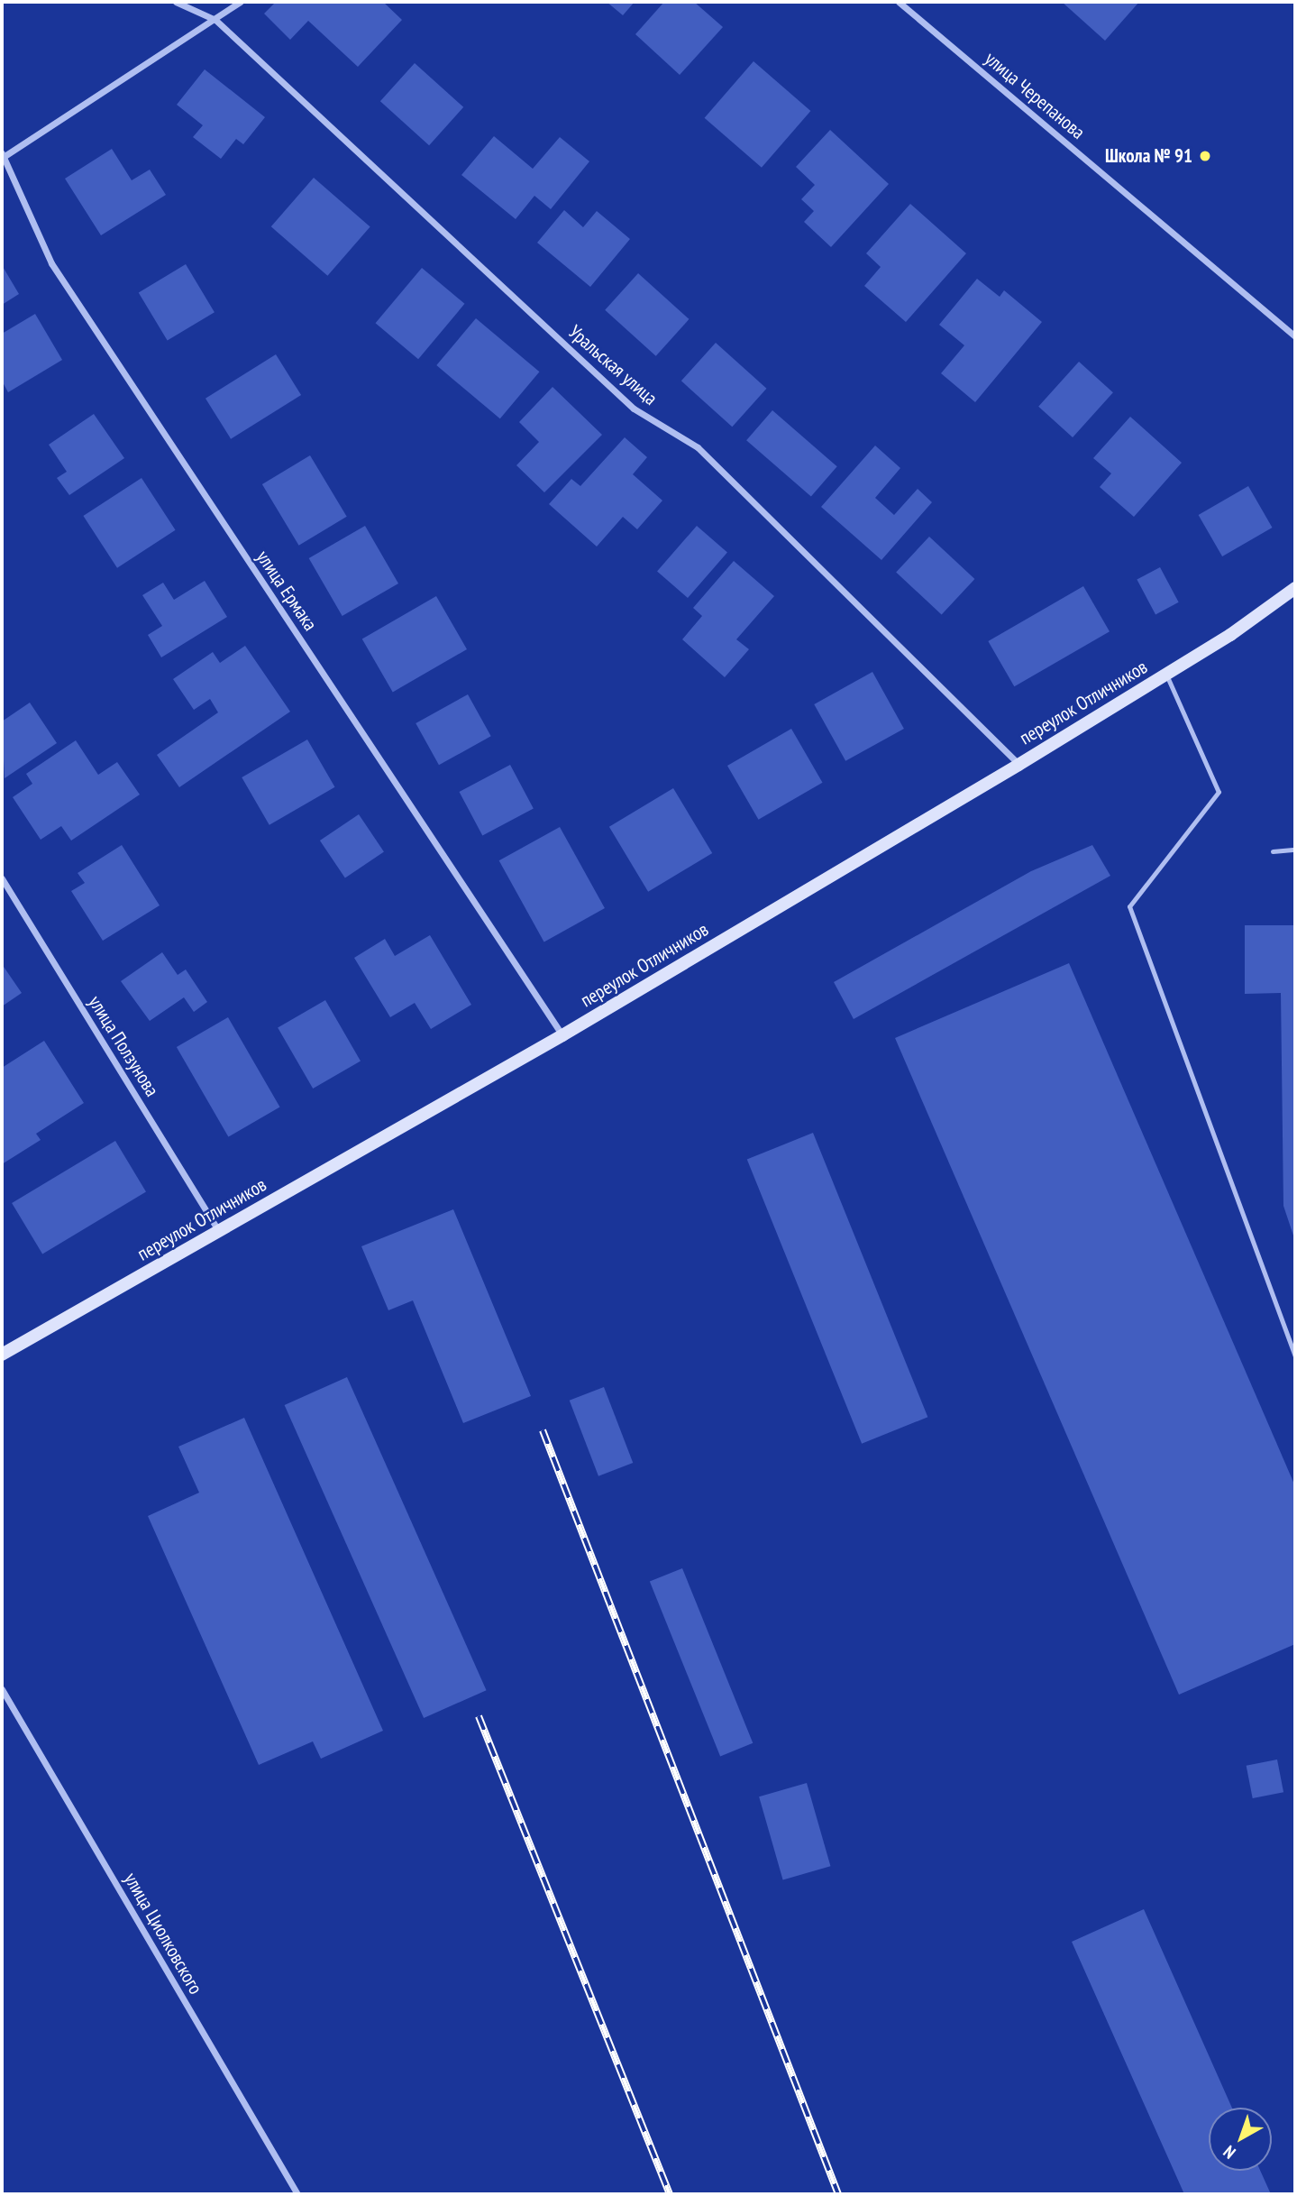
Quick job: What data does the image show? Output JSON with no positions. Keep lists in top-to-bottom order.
{
  "streets": {
    "main road": ["переулок Отличников"],
    "street": [
      "улица Черепанова",
      "Уральская улица",
      "улица Ермака",
      "улица Ползунова",
      "улица Циолковского"
    ]
  },
  "crossings": [
    ["Уральская улица", "переулок Отличников"],
    ["улица Ермака", "переулок Отличников"],
    ["переулок Отличников", "улица Ползунова"]
  ],
  "places": ["Школа № 91"],
  "north": "bottom left"
}
